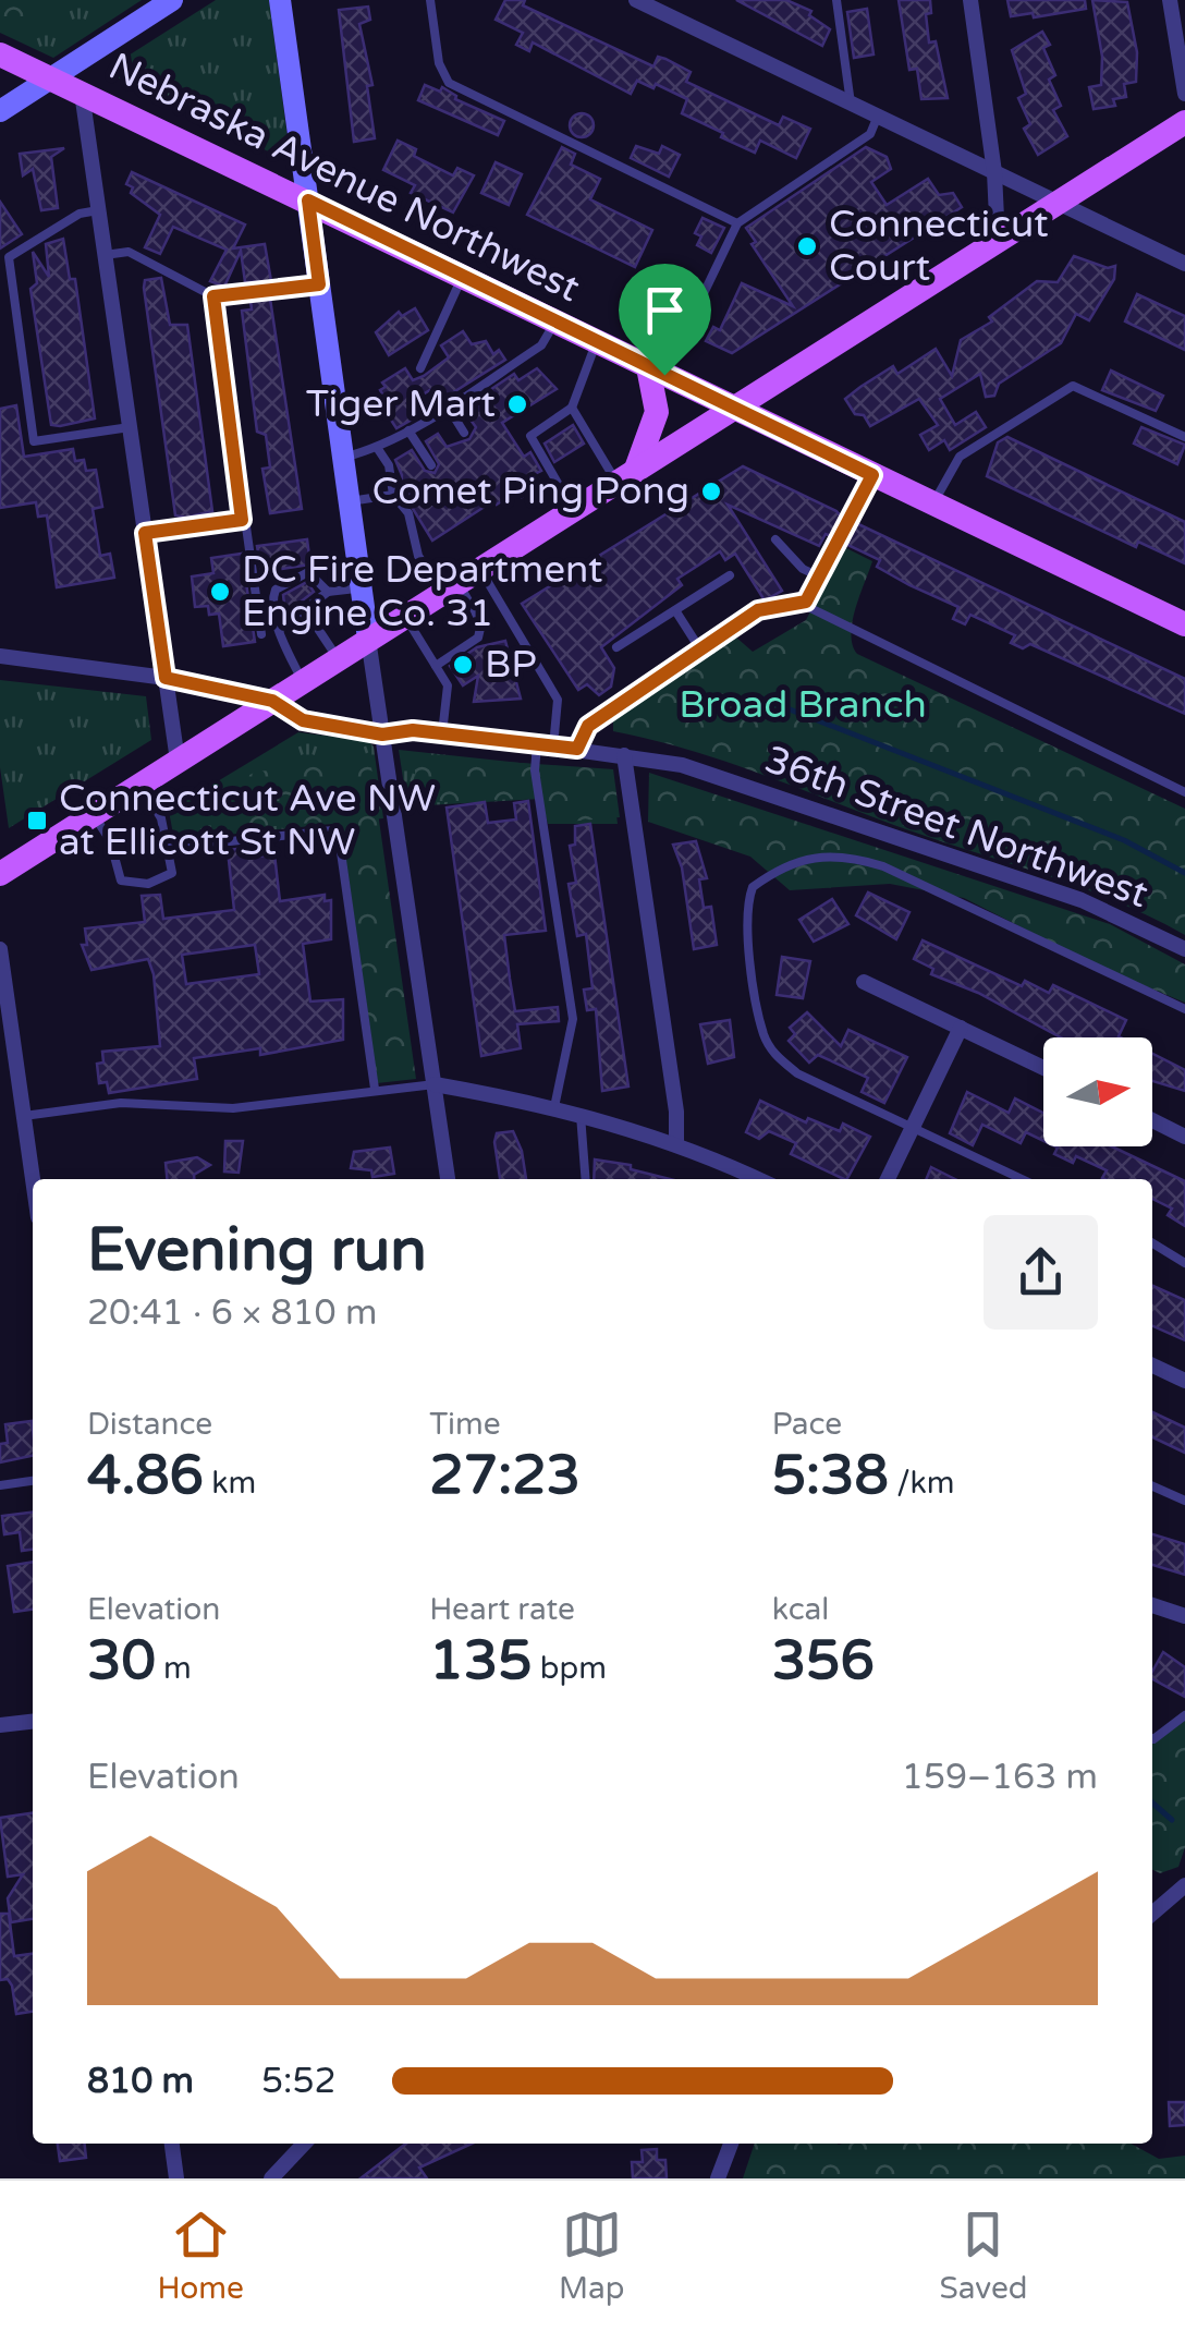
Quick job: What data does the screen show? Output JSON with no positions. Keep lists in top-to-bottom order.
{
  "streets": {
    "main road": ["Nebraska Avenue Northwest"],
    "street": ["36th Street Northwest"]
  },
  "parks": ["Broad Branch"],
  "places": {
    "other": [
      "Connecticut Court",
      "Tiger Mart",
      "Comet Ping Pong",
      "DC Fire Department Engine Co. 31",
      "BP"
    ],
    "transit": ["Connecticut Ave NW at Ellicott St NW"]
  },
  "north": "right",
  "page": {
    "heading": ["Evening run", "20:41 · 6 × 810 m"],
    "stats": [
      ["Distance", "4.86 km"],
      ["Time", "27:23"],
      ["Pace", "5:38 /km"],
      ["Elevation", "30 m"],
      ["Heart rate", "135 bpm"],
      ["kcal", "356"]
    ],
    "chart": ["Elevation", "159–163 m"],
    "list": [
      {
        "name": "810 m",
        "note": "5:52"
      }
    ],
    "tabs": ["Home", "Map", "Saved"]
  }
}
